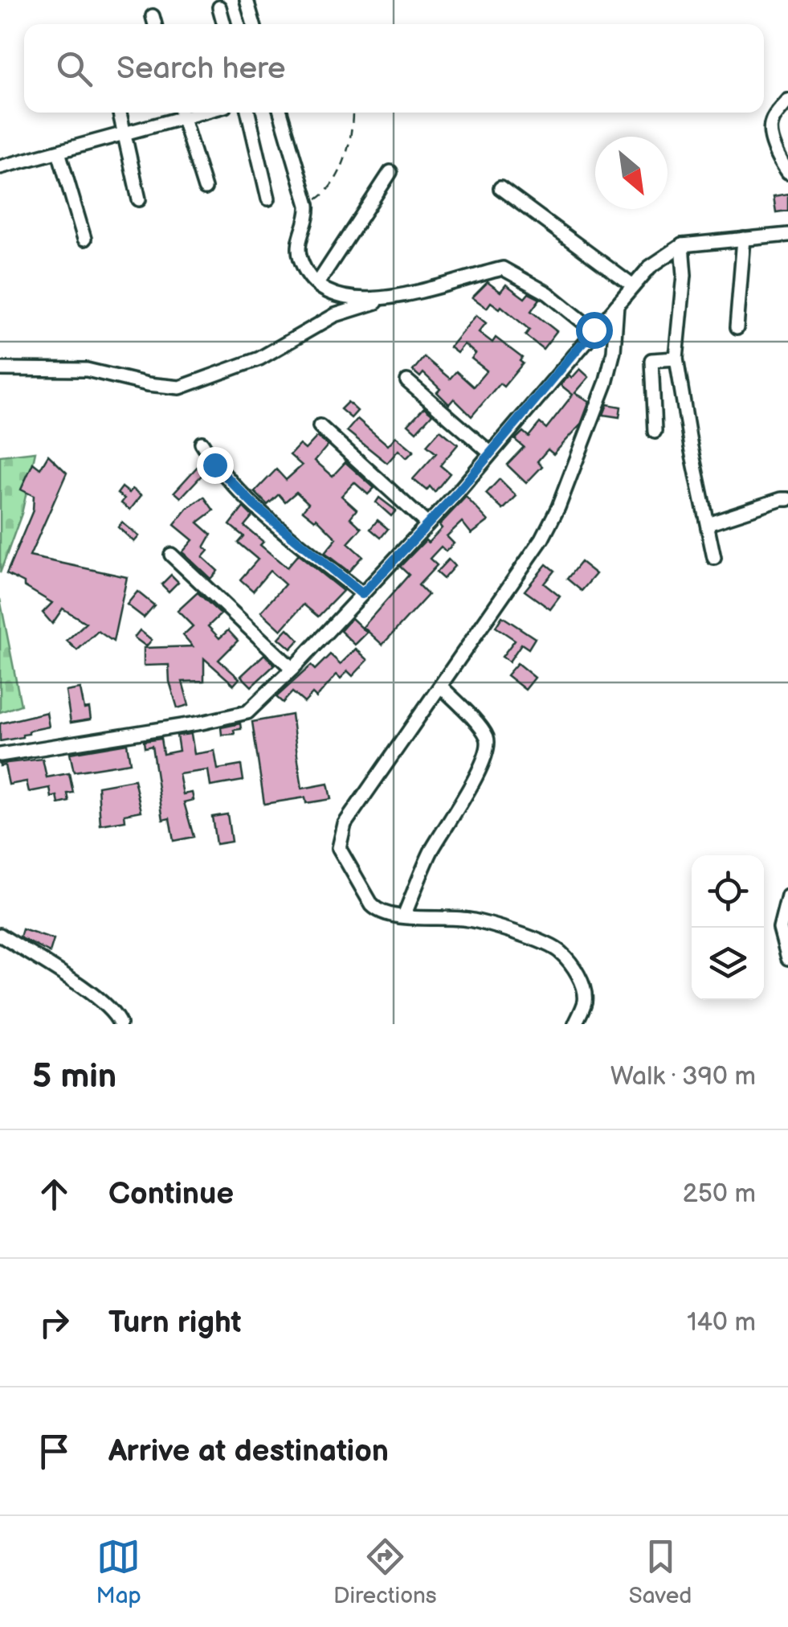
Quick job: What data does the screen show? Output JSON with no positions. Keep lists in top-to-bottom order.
{
  "north": "bottom right",
  "page": {
    "search": "Search here",
    "heading": ["5 min", "Walk · 390 m"],
    "list": [
      ["Continue", "250 m"],
      ["Turn right", "140 m"],
      "Arrive at destination"
    ],
    "nav": ["Map", "Directions", "Saved"]
  }
}
